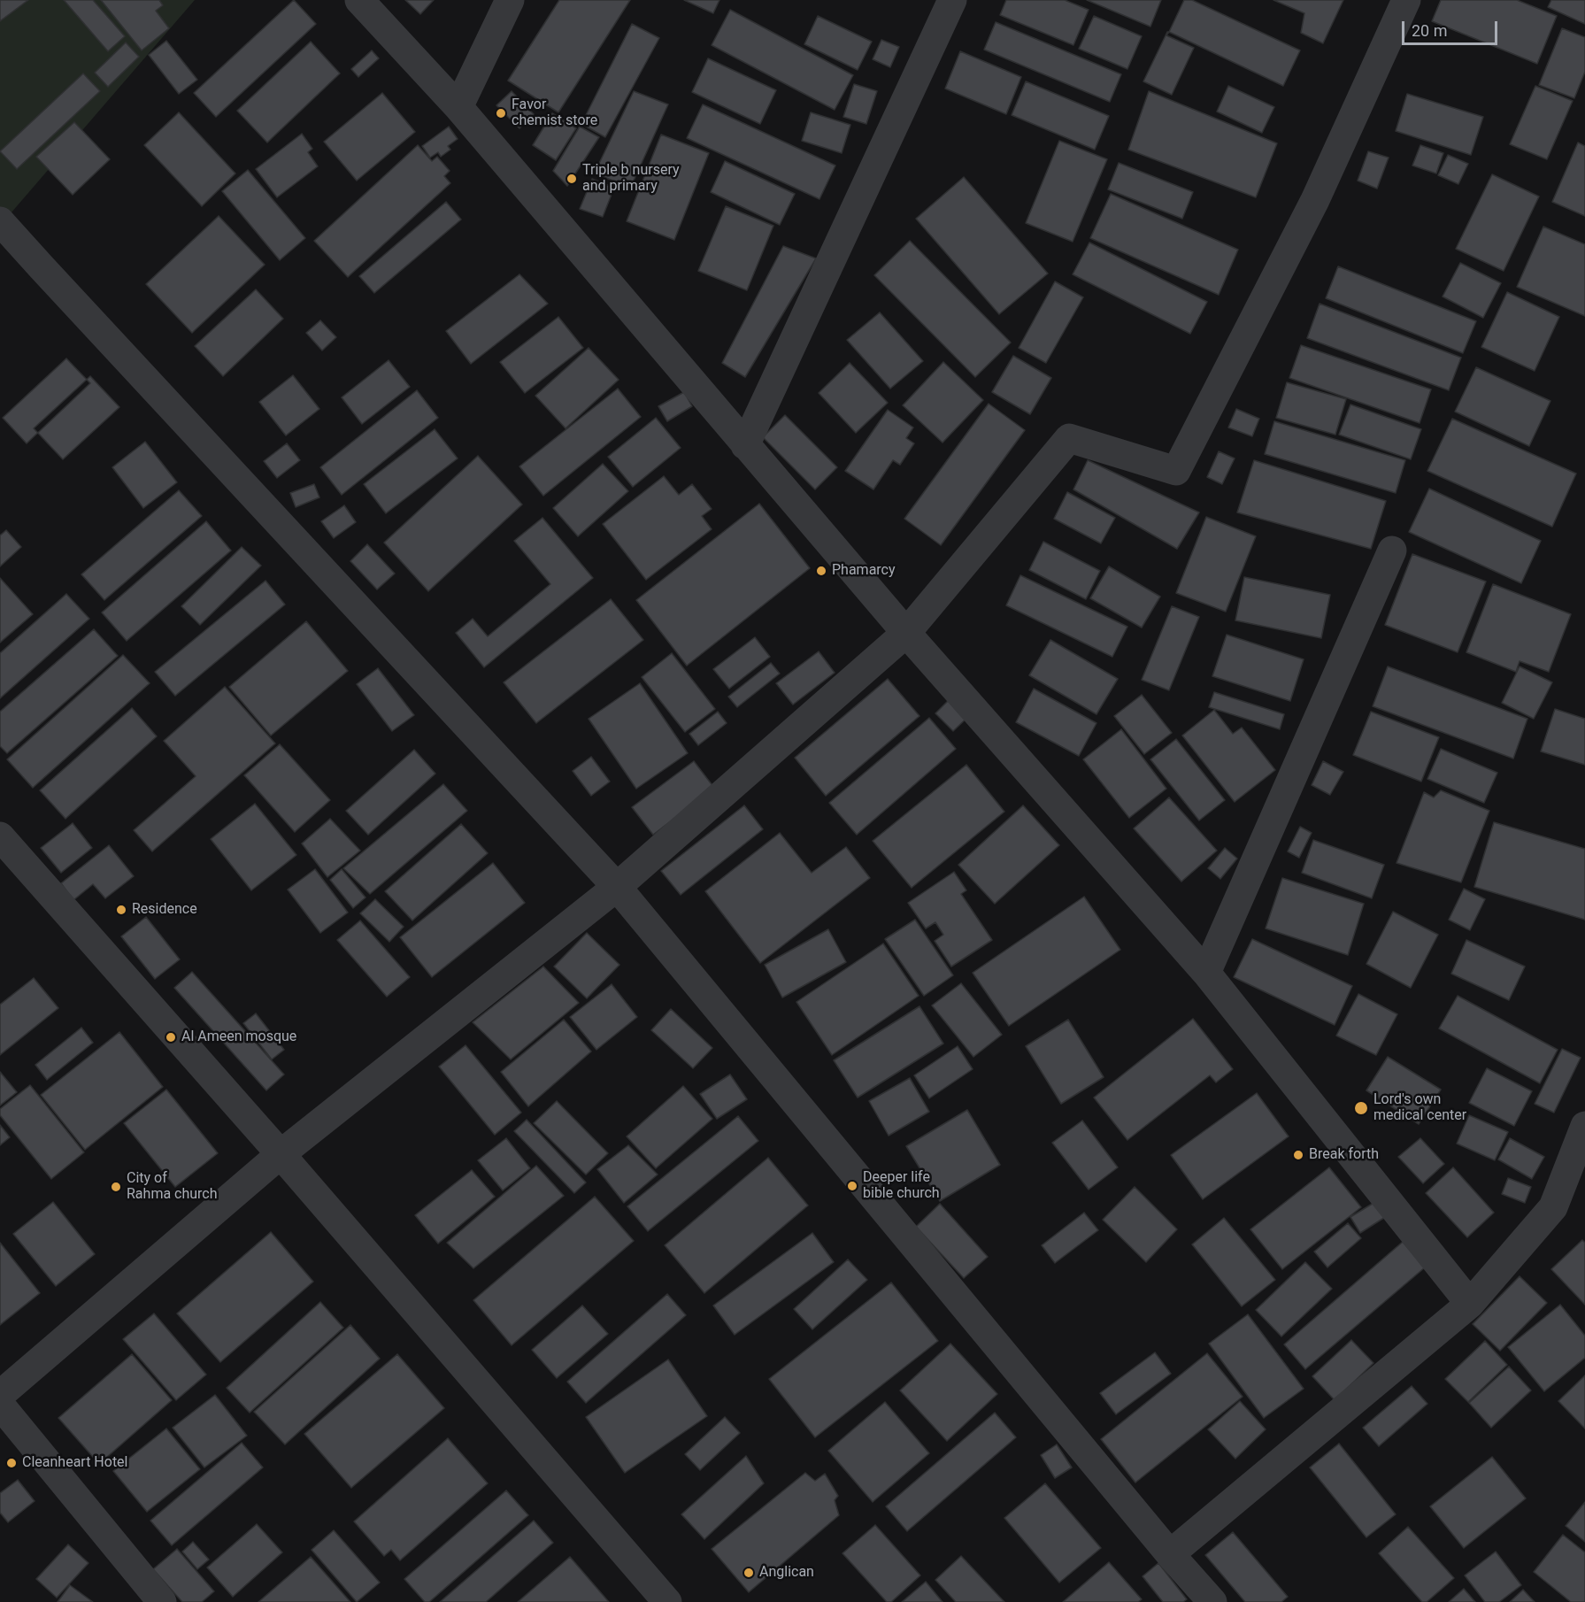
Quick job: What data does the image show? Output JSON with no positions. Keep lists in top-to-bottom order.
{
  "places": [
    "Favor chemist store",
    "Triple b nursery and primary",
    "Phamarcy",
    "Residence",
    "Al Ameen mosque",
    "Lord's own medical center",
    "Break forth",
    "Deeper life bible church",
    "City of Rahma church",
    "Cleanheart Hotel",
    "Anglican"
  ],
  "scale_bar": "20 m"
}
